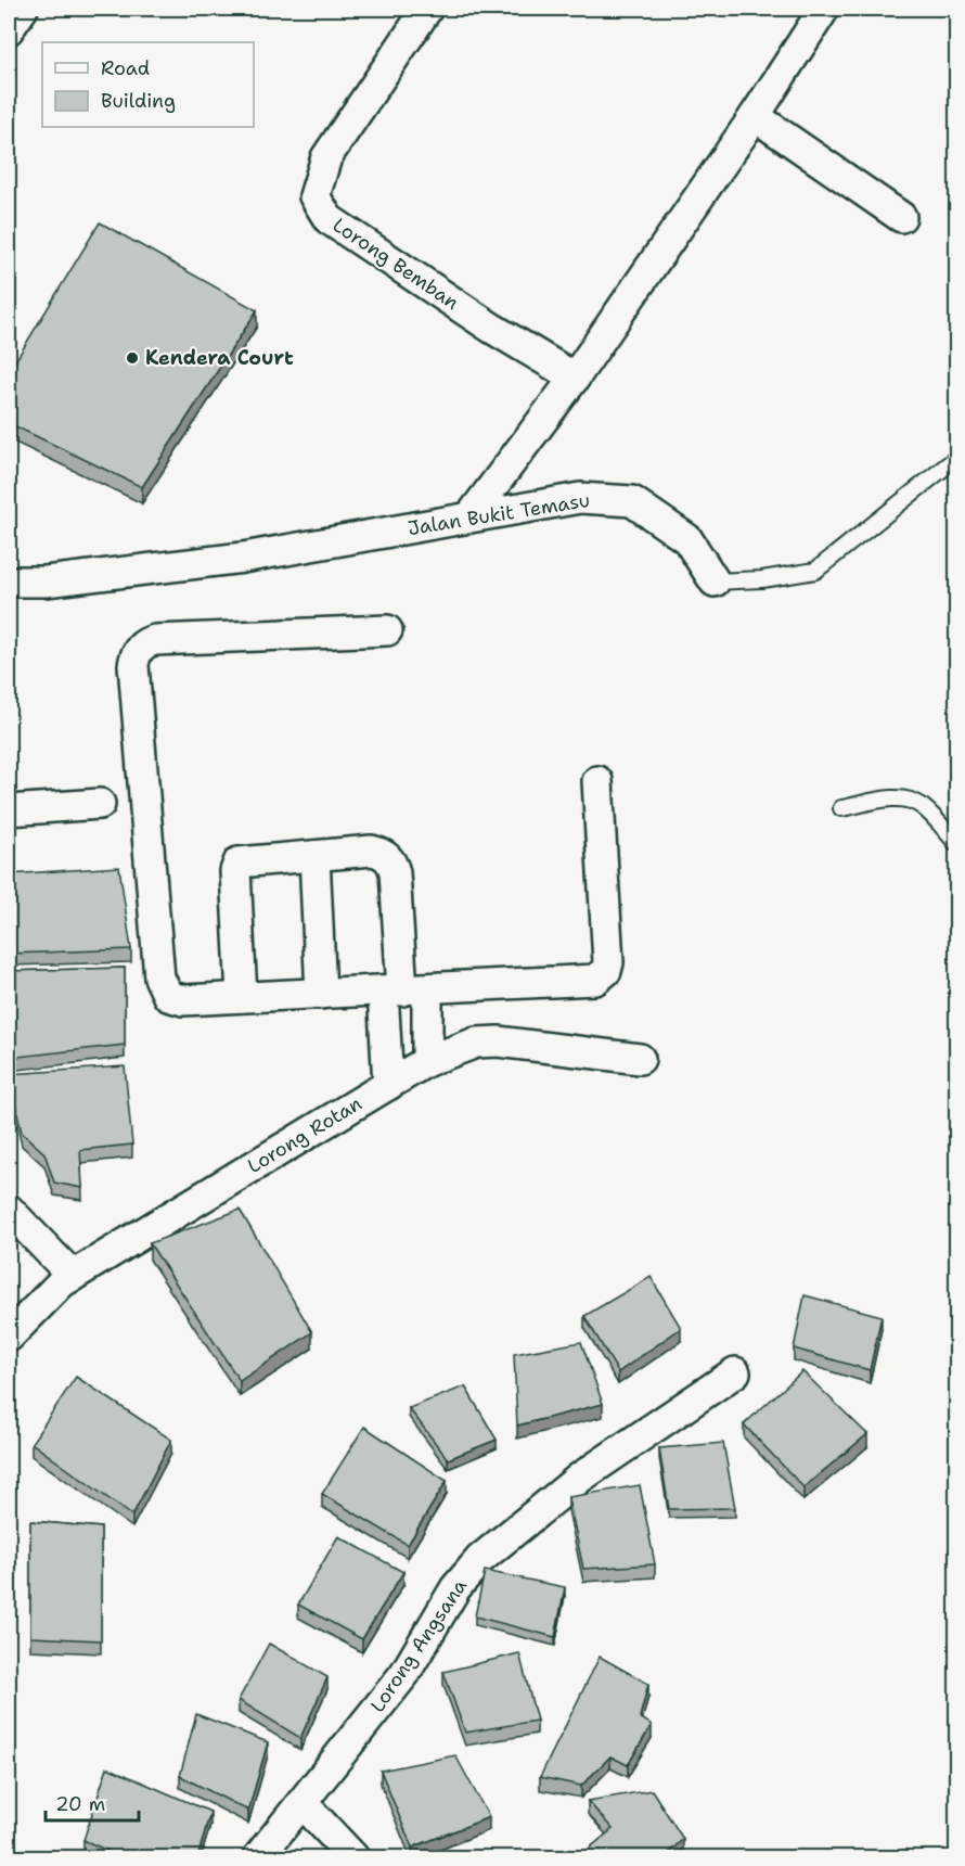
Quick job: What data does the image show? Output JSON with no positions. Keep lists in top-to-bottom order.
{
  "streets": {
    "street": [
      "Lorong Bemban",
      "Jalan Bukit Temasu",
      "Lorong Rotan",
      "Lorong Angsana"
    ]
  },
  "places": ["Kendera Court"],
  "legend": ["Road", "Building"],
  "scale_bar": "20 m"
}
